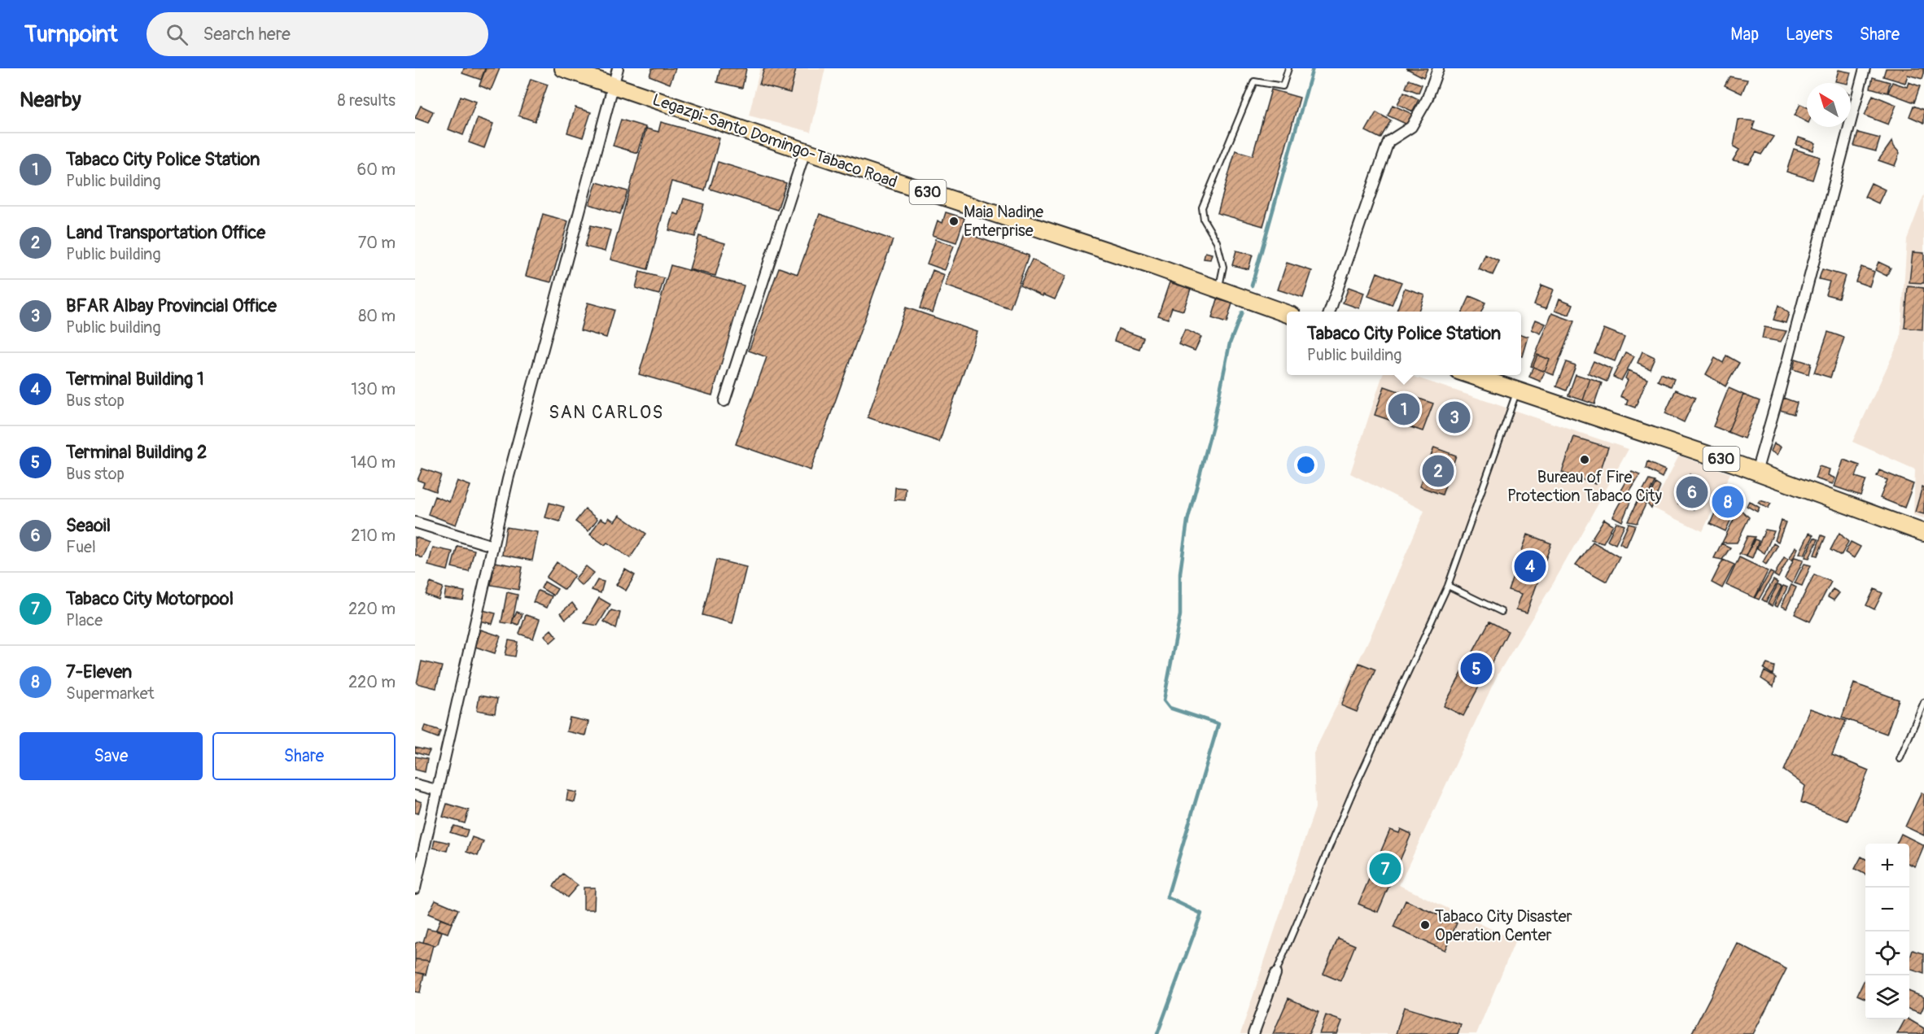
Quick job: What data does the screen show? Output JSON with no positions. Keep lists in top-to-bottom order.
{
  "streets": {
    "main road": ["Legazpi-Santo Domingo-Tabaco Road", "630"]
  },
  "districts": ["SAN CARLOS"],
  "places": ["Maia Nadine Enterprise", "Bureau of Fire Protection Tabaco City", "Tabaco City Disaster Operation Center"],
  "north": "top left",
  "page": {
    "header": "Turnpoint",
    "search": "Search here",
    "nav": ["Map", "Layers", "Share"],
    "heading": ["Nearby", "8 results"],
    "list": [
      {
        "mark": "1",
        "name": "Tabaco City Police Station",
        "note": "Public building",
        "value": "60 m"
      },
      {
        "mark": "2",
        "name": "Land Transportation Office",
        "note": "Public building",
        "value": "70 m"
      },
      {
        "mark": "3",
        "name": "BFAR Albay Provincial Office",
        "note": "Public building",
        "value": "80 m"
      },
      {
        "mark": "4",
        "name": "Terminal Building 1",
        "note": "Bus stop",
        "value": "130 m"
      },
      {
        "mark": "5",
        "name": "Terminal Building 2",
        "note": "Bus stop",
        "value": "140 m"
      },
      {
        "mark": "6",
        "name": "Seaoil",
        "note": "Fuel",
        "value": "210 m"
      },
      {
        "mark": "7",
        "name": "Tabaco City Motorpool",
        "note": "Place",
        "value": "220 m"
      },
      {
        "mark": "8",
        "name": "7-Eleven",
        "note": "Supermarket",
        "value": "220 m"
      }
    ],
    "popup": ["Tabaco City Police Station", "Public building"],
    "pins": [
      "1",
      "3",
      "2",
      "6",
      "8",
      "4",
      "5",
      "7"
    ],
    "buttons": ["Save", "Share"],
    "map_buttons": ["+", "−"]
  }
}
